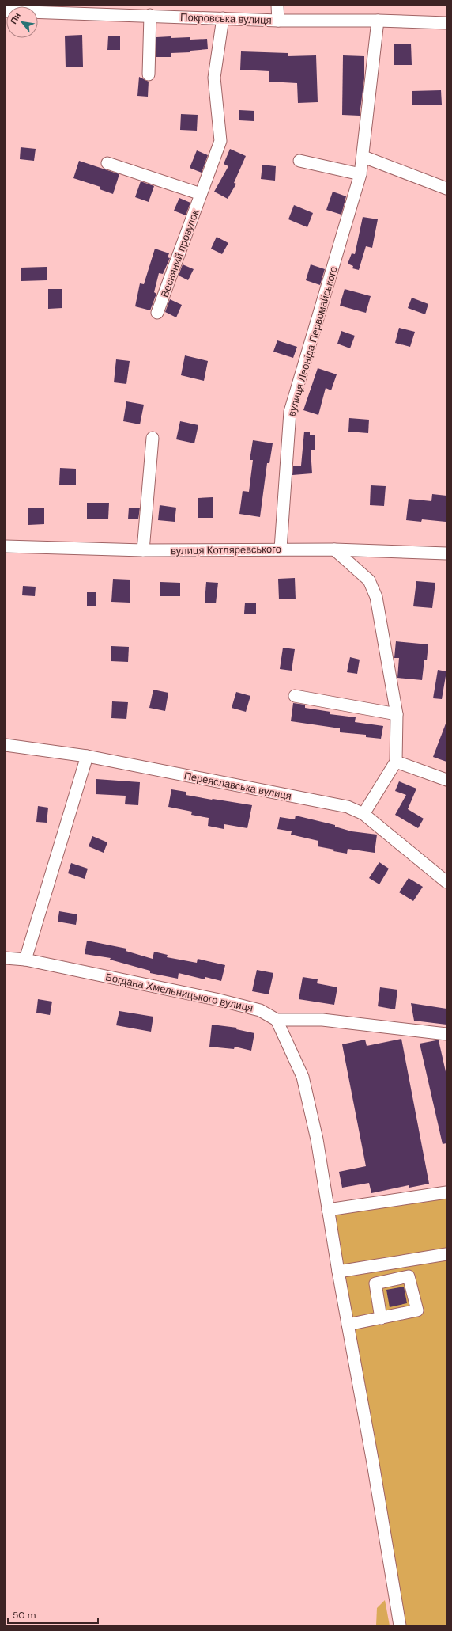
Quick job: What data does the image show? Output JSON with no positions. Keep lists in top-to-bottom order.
{
  "streets": {
    "street": [
      "Покровська вулиця",
      "Весняний провулок",
      "вулиця Леоніда Первомайського",
      "вулиця Котляревського",
      "Переяславська вулиця",
      "Богдана Хмельницького вулиця"
    ]
  },
  "crossings": [
    ["Покровська вулиця", "Весняний провулок"],
    ["Покровська вулиця", "вулиця Леоніда Первомайського"],
    ["вулиця Леоніда Первомайського", "вулиця Котляревського"]
  ],
  "scale_bar": "50 m",
  "north": "top left"
}
